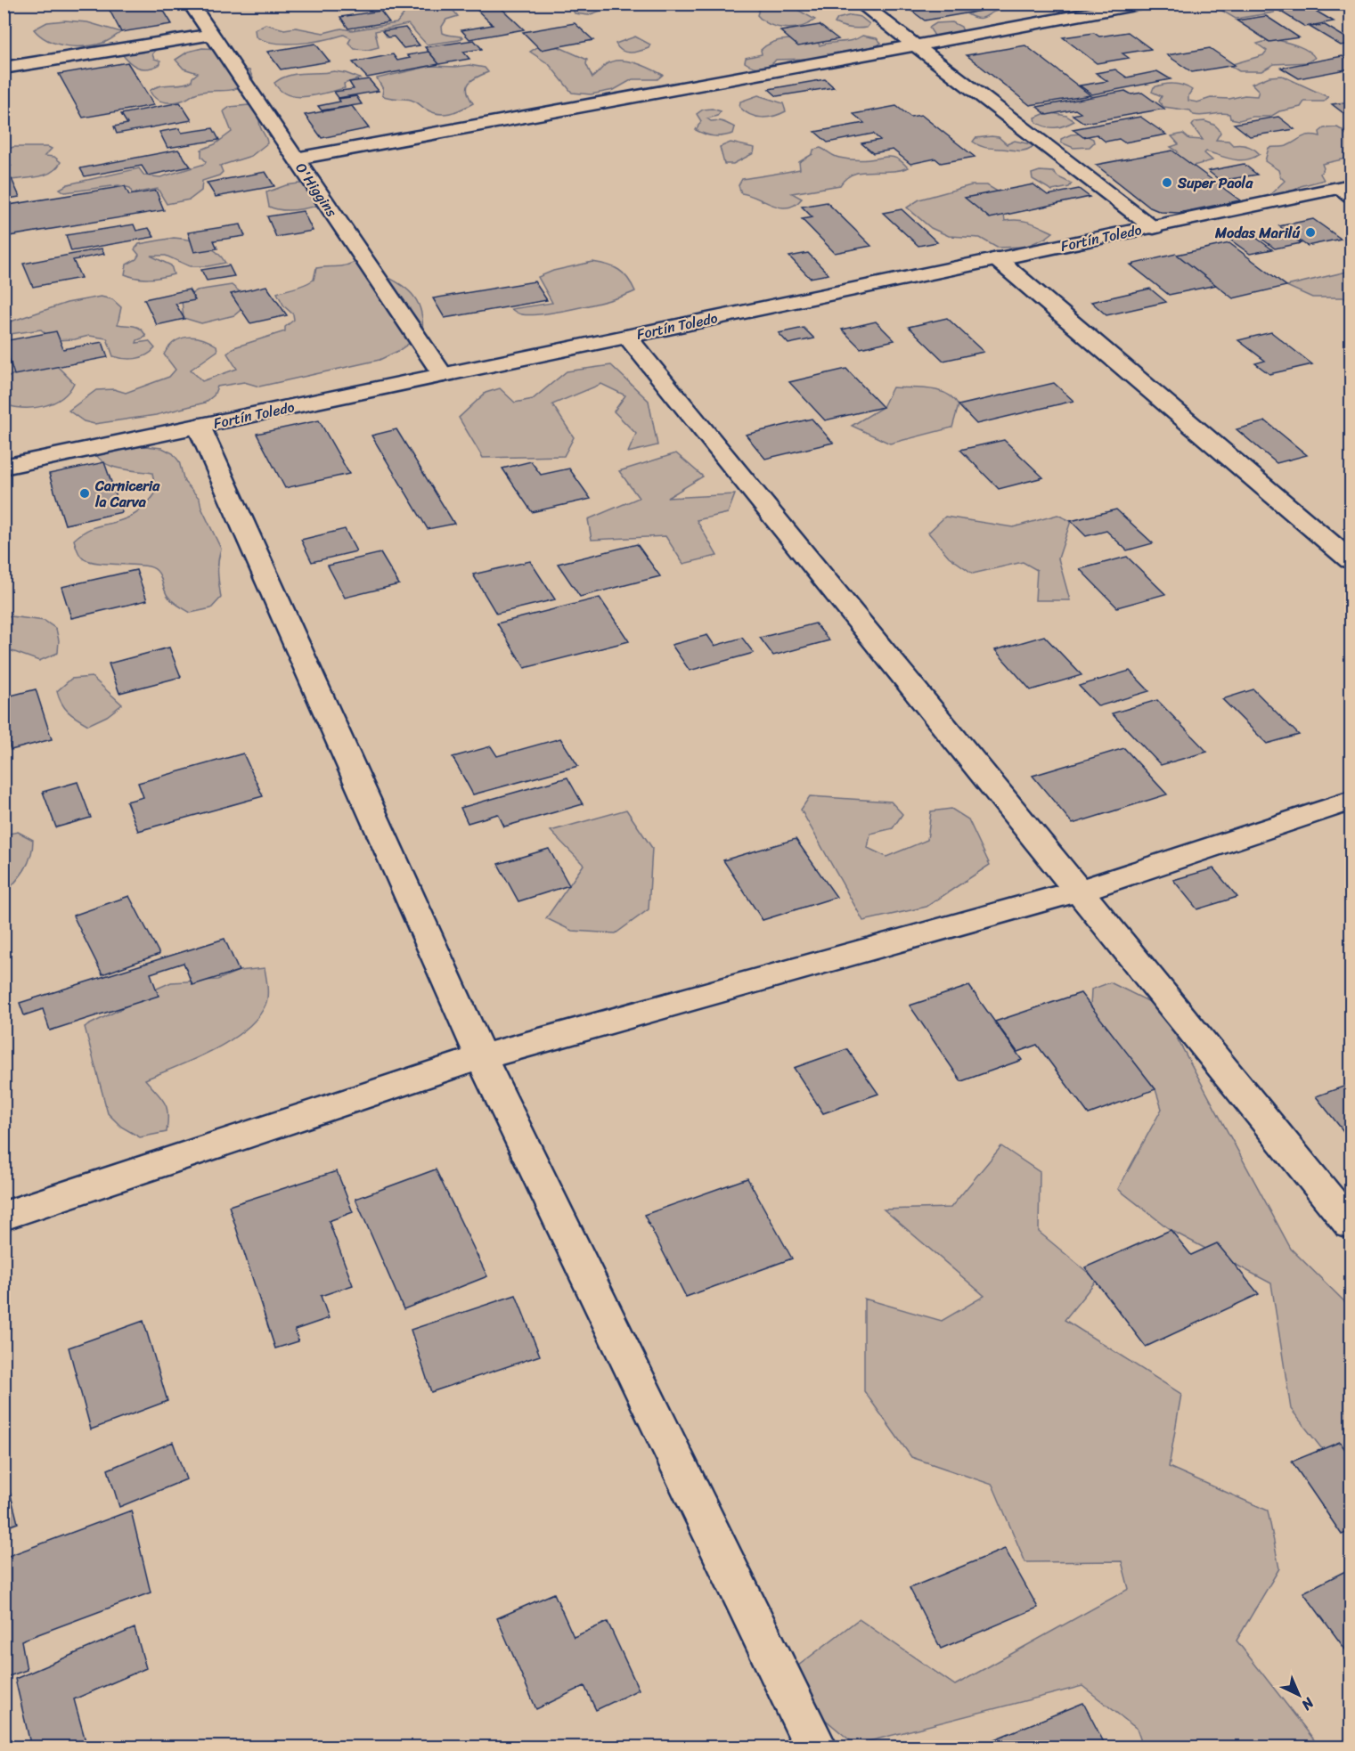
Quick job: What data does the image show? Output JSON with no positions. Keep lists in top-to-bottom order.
{
  "streets": {
    "street": ["O'Higgins", "Fortín Toledo"]
  },
  "crossings": [
    ["O'Higgins", "Fortín Toledo"]
  ],
  "places": ["Super Paola", "Modas Marilú", "Carniceria la Carva"],
  "north": "bottom right"
}
